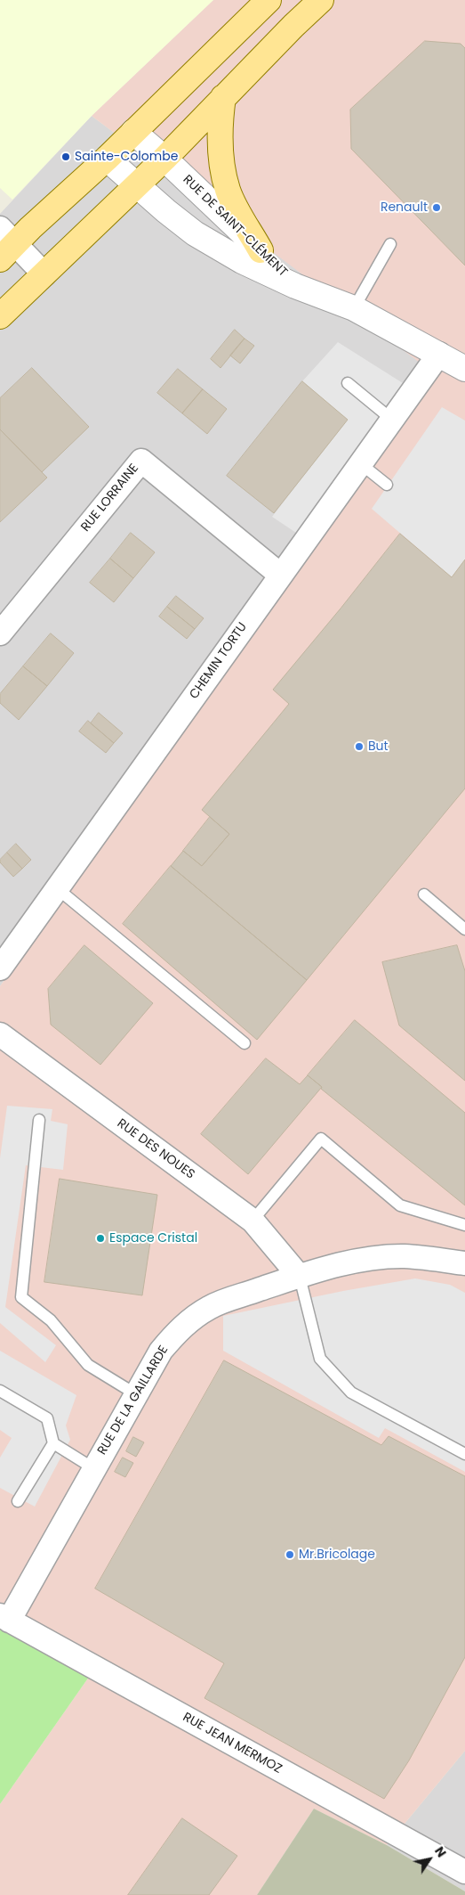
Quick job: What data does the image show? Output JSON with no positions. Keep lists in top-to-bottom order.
{
  "streets": {
    "street": [
      "RUE DE SAINT-CLÉMENT",
      "RUE LORRAINE",
      "CHEMIN TORTU",
      "RUE DES NOUES",
      "RUE DE LA GAILLARDE",
      "RUE JEAN MERMOZ"
    ]
  },
  "crossings": [
    ["RUE DE SAINT-CLÉMENT", "CHEMIN TORTU"],
    ["RUE LORRAINE", "CHEMIN TORTU"],
    ["RUE DES NOUES", "RUE DE LA GAILLARDE"],
    ["RUE DE LA GAILLARDE", "RUE JEAN MERMOZ"]
  ],
  "places": [
    "Sainte-Colombe",
    "Renault",
    "But",
    "Espace Cristal",
    "Mr.Bricolage"
  ],
  "north": "top right"
}
